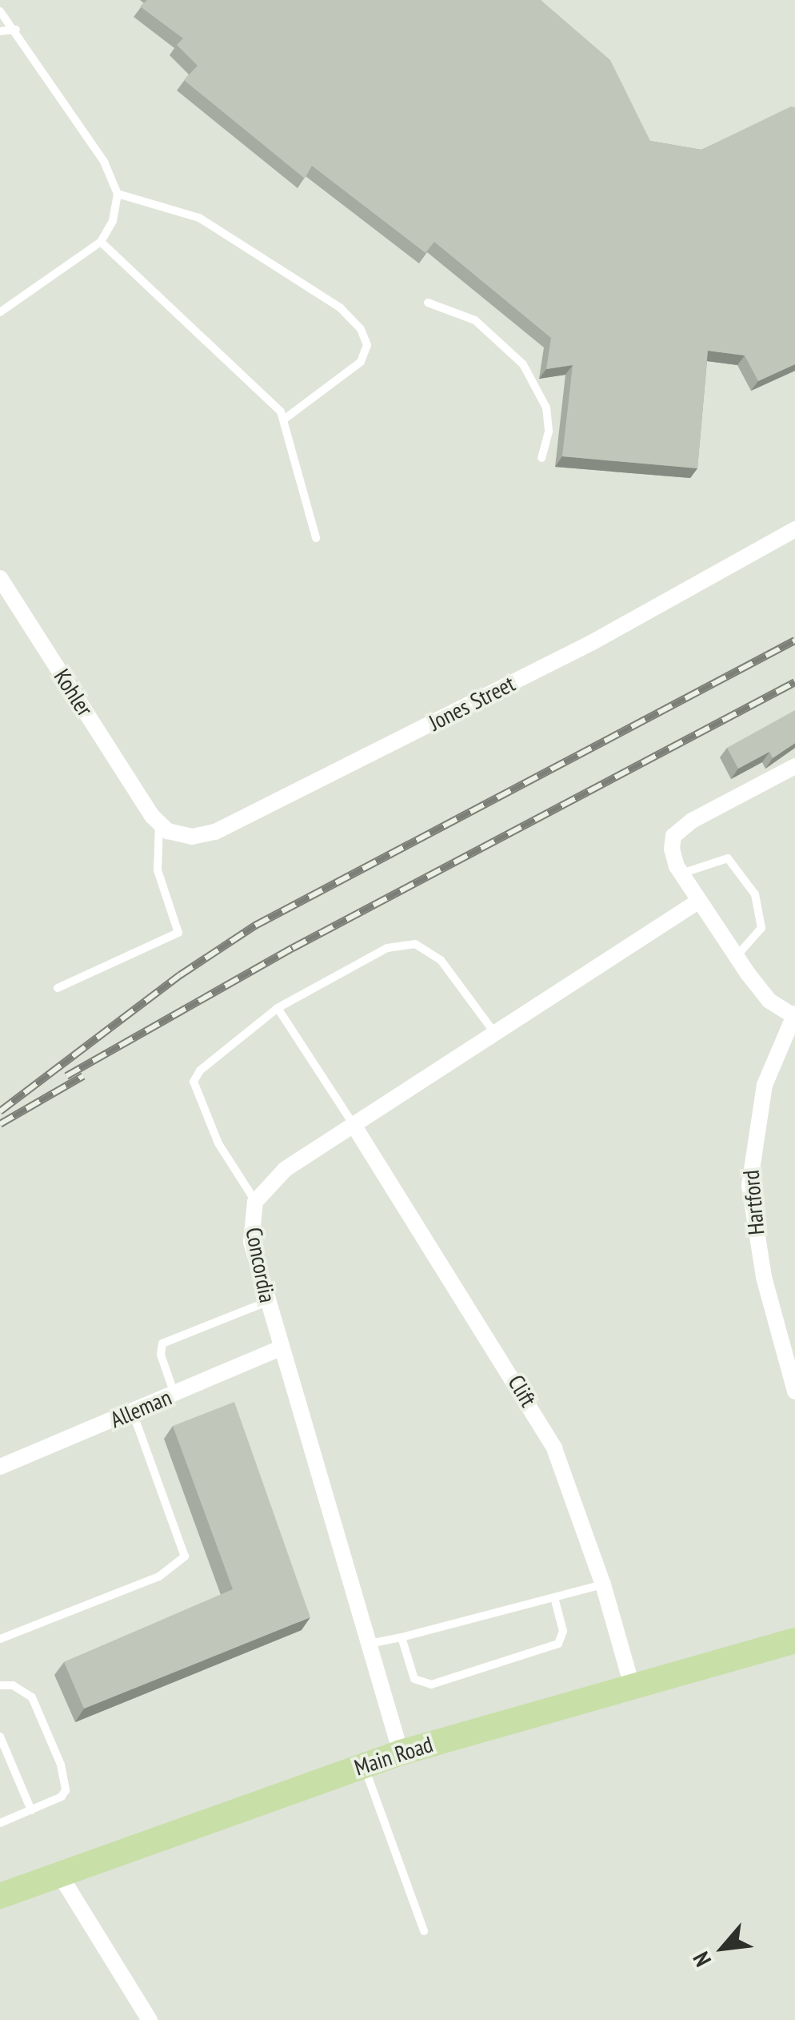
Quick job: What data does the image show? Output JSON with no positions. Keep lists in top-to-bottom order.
{
  "streets": {
    "main road": ["Main Road"],
    "street": [
      "Kohler",
      "Jones Street",
      "Hartford",
      "Concordia",
      "Clift",
      "Alleman"
    ]
  },
  "crossings": [
    ["Kohler", "Jones Street"],
    ["Concordia", "Clift"],
    ["Concordia", "Alleman"],
    ["Concordia", "Main Road"],
    ["Clift", "Main Road"]
  ],
  "north": "bottom left"
}
